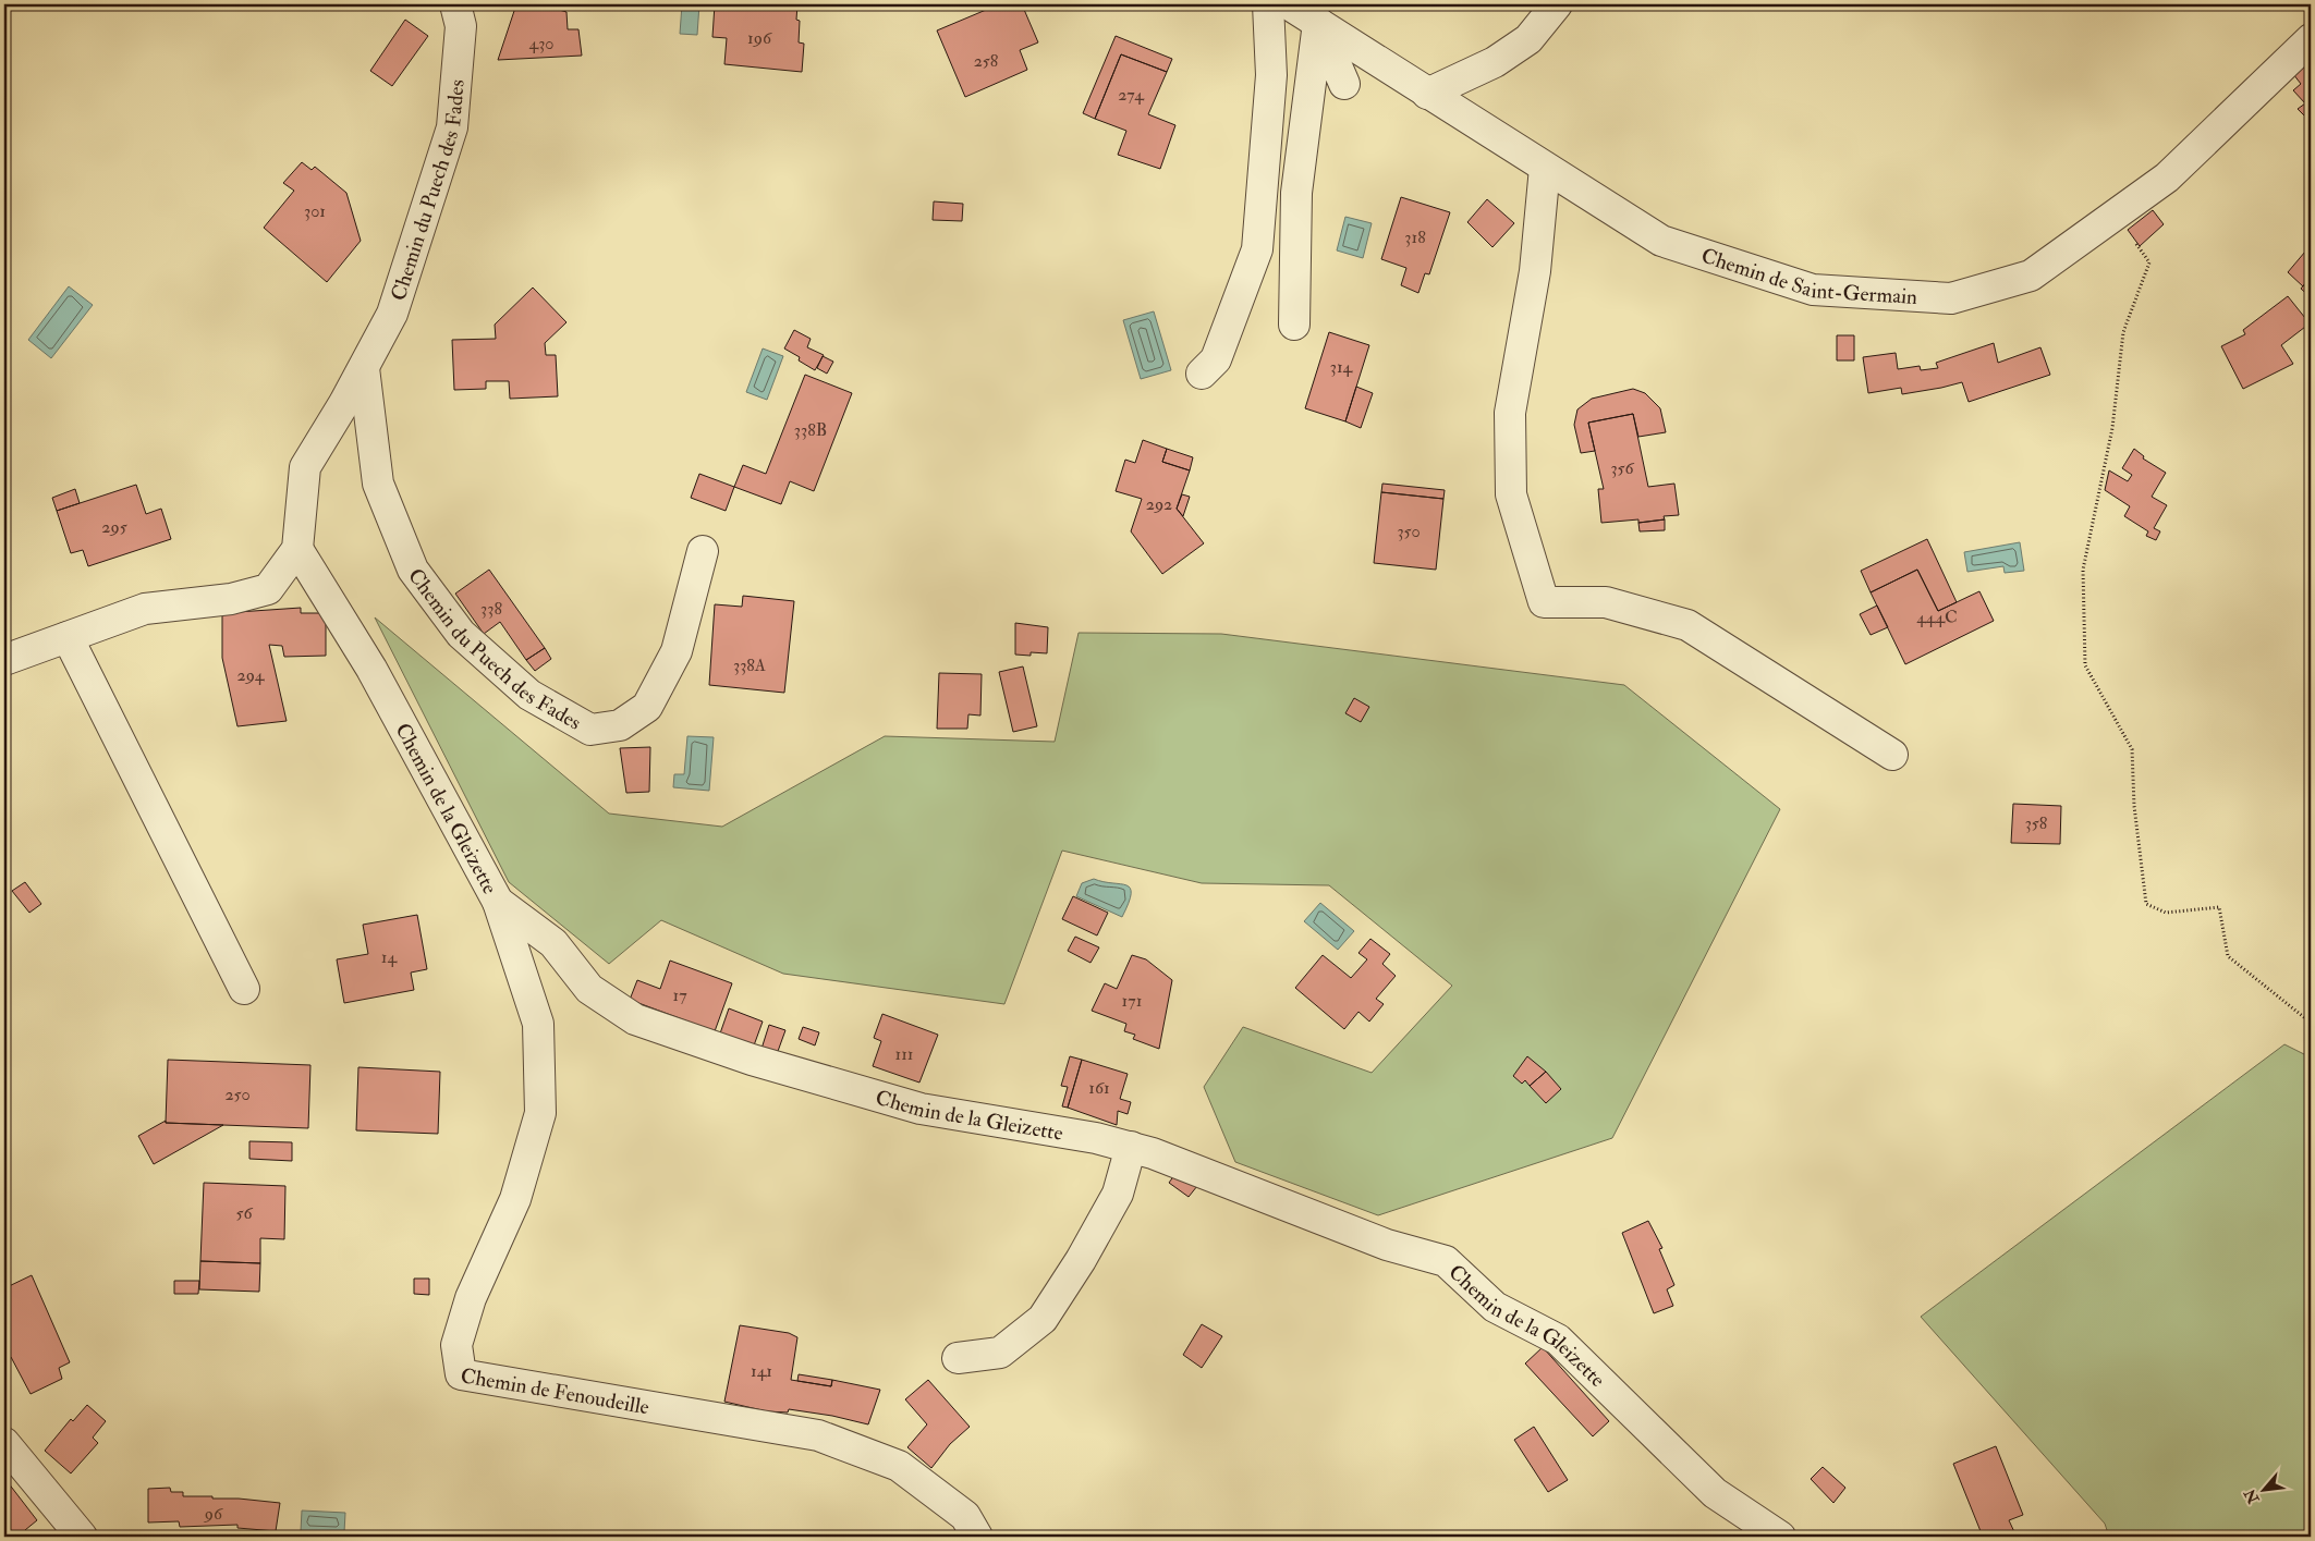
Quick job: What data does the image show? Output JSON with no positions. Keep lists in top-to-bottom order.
{
  "streets": {
    "street": [
      "Chemin du Puech des Fades",
      "Chemin de Saint-Germain",
      "Chemin de la Gleizette",
      "Chemin de Fenoudeille"
    ]
  },
  "crossings": [
    ["Chemin du Puech des Fades", "Chemin de la Gleizette"],
    ["Chemin de la Gleizette", "Chemin de Fenoudeille"]
  ],
  "house_numbers": [
    "196",
    "430",
    "258",
    "274",
    "301",
    "318",
    "314",
    "338B",
    "356",
    "292",
    "295",
    "350",
    "338",
    "444C",
    "338A",
    "294",
    "358",
    "14",
    "17",
    "171",
    "111",
    "161",
    "250",
    "56",
    "141",
    "96"
  ],
  "north": "bottom left"
}
